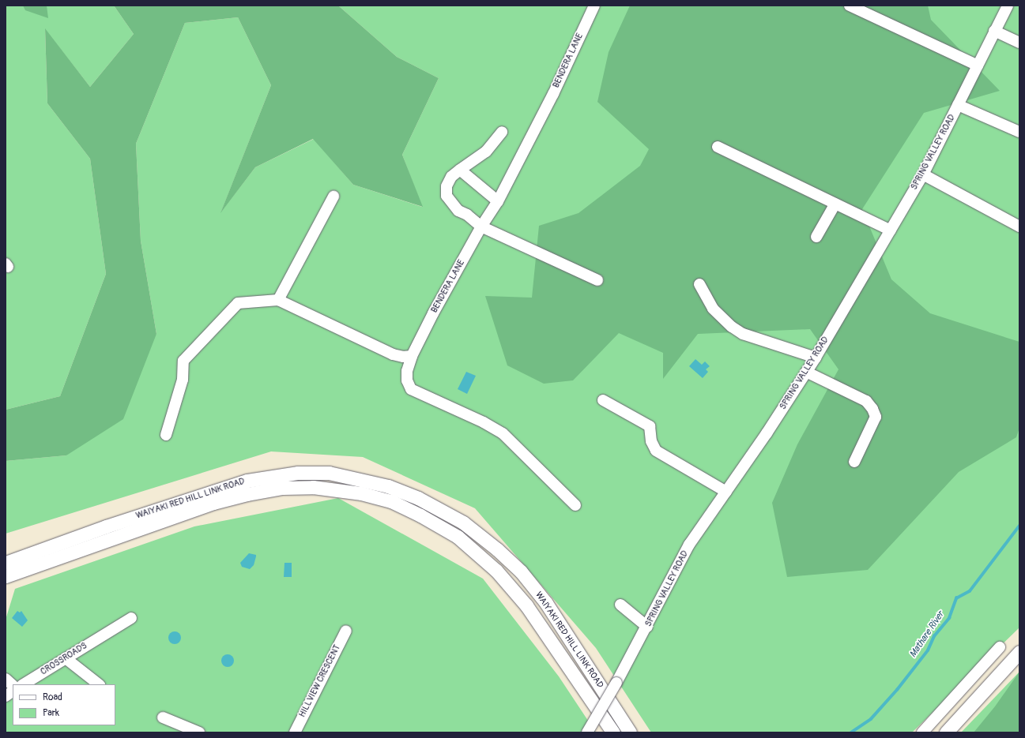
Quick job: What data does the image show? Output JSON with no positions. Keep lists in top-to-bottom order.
{
  "streets": {
    "main road": ["WAIYAKI RED HILL LINK ROAD"],
    "street": [
      "BENDERA LANE",
      "SPRING VALLEY ROAD",
      "CROSSROADS",
      "HILLVIEW CRESCENT"
    ]
  },
  "water": ["Mathare River"],
  "legend": ["Road", "Park"]
}
